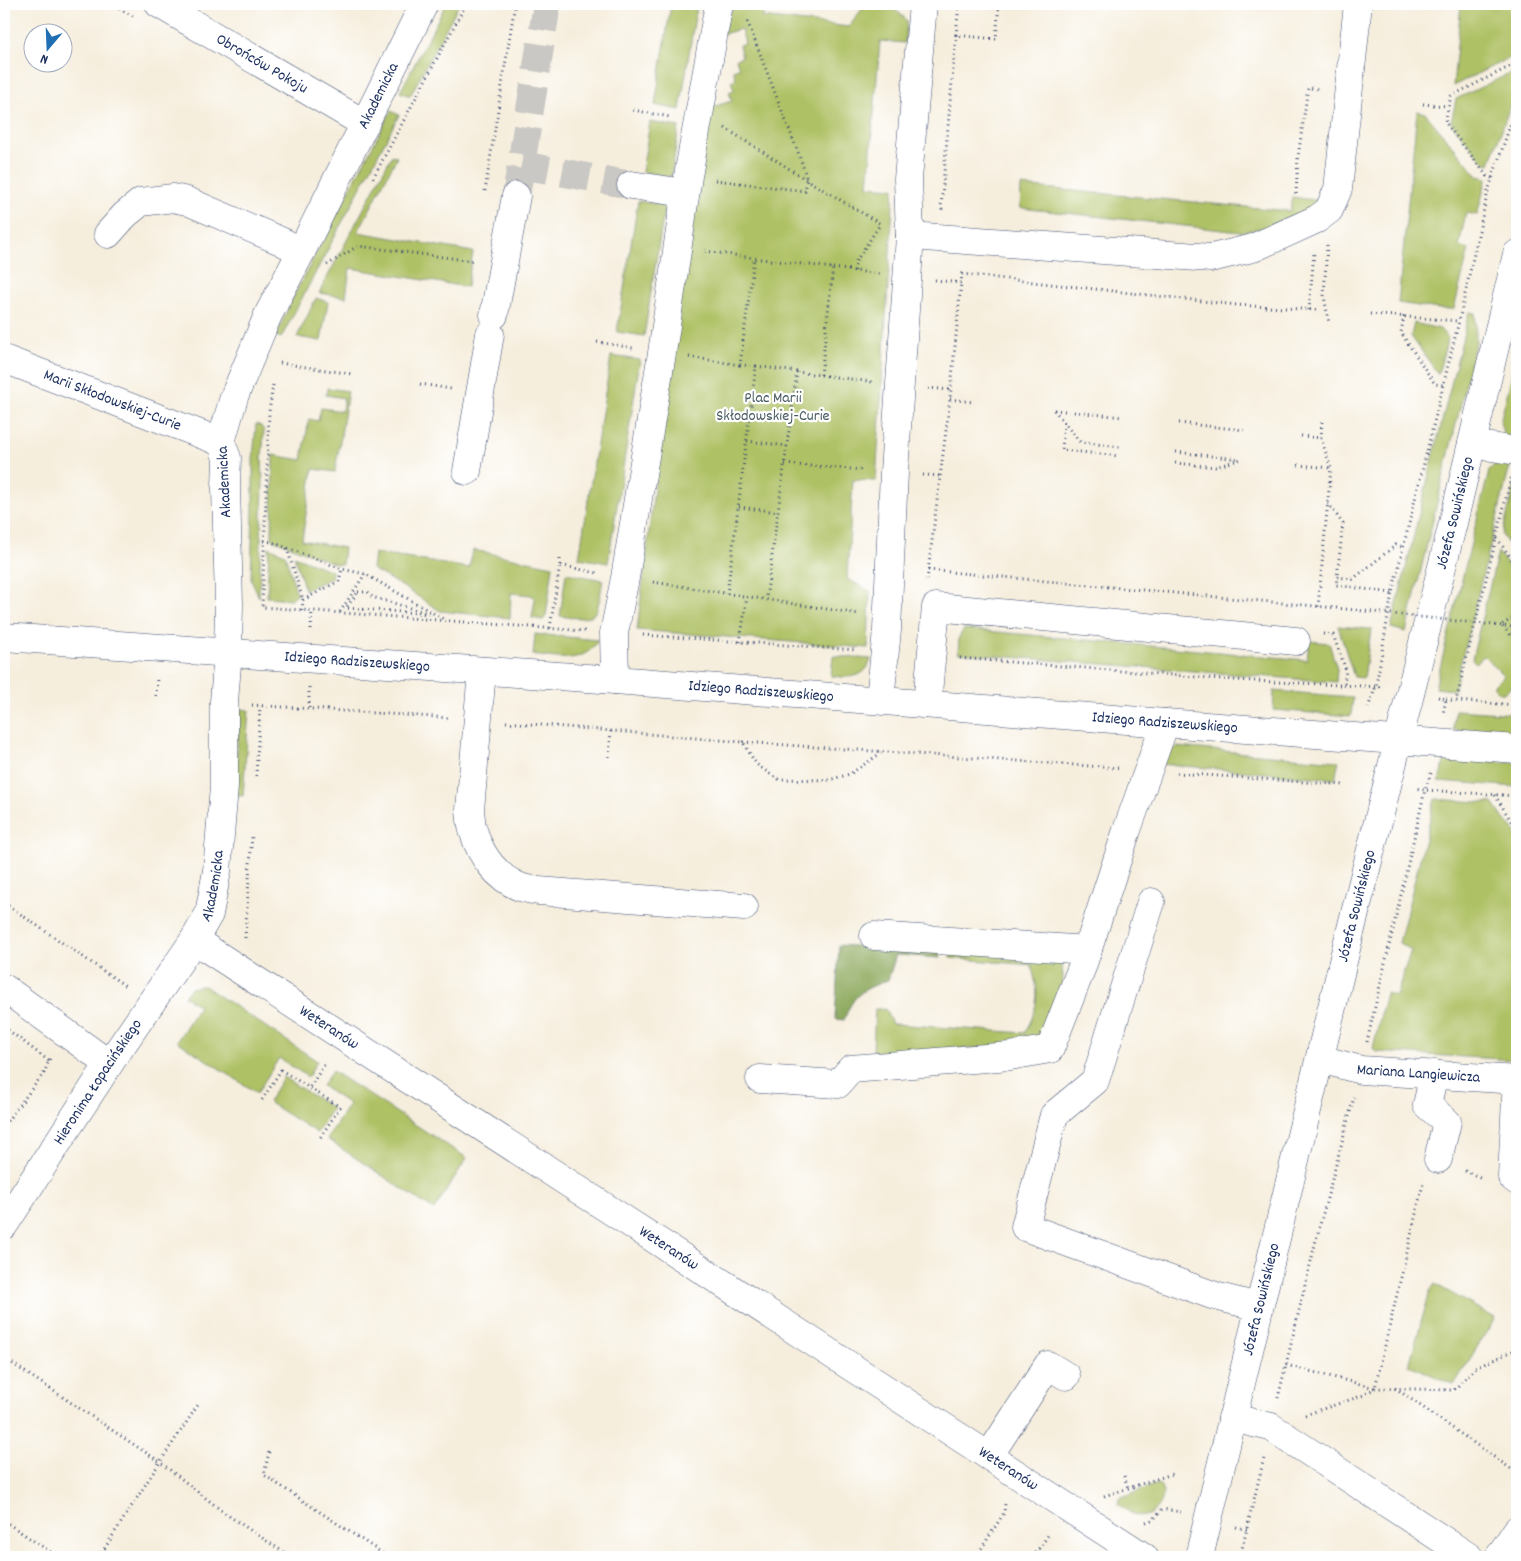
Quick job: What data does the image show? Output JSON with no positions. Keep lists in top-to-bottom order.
{
  "streets": {
    "street": [
      "Obrońców Pokoju",
      "Akademicka",
      "Marii Skłodowskiej-Curie",
      "Józefa Sowińskiego",
      "Idziego Radziszewskiego",
      "Weteranów",
      "Mariana Langiewicza",
      "Hieronima Łopacińskiego"
    ]
  },
  "crossings": [
    ["Obrońców Pokoju", "Akademicka"],
    ["Akademicka", "Marii Skłodowskiej-Curie"],
    ["Akademicka", "Idziego Radziszewskiego"],
    ["Akademicka", "Weteranów"],
    ["Akademicka", "Hieronima Łopacińskiego"],
    ["Józefa Sowińskiego", "Idziego Radziszewskiego"],
    ["Józefa Sowińskiego", "Mariana Langiewicza"],
    ["Weteranów", "Hieronima Łopacińskiego"]
  ],
  "parks": ["Plac Marii Skłodowskiej-Curie"],
  "north": "bottom"
}
